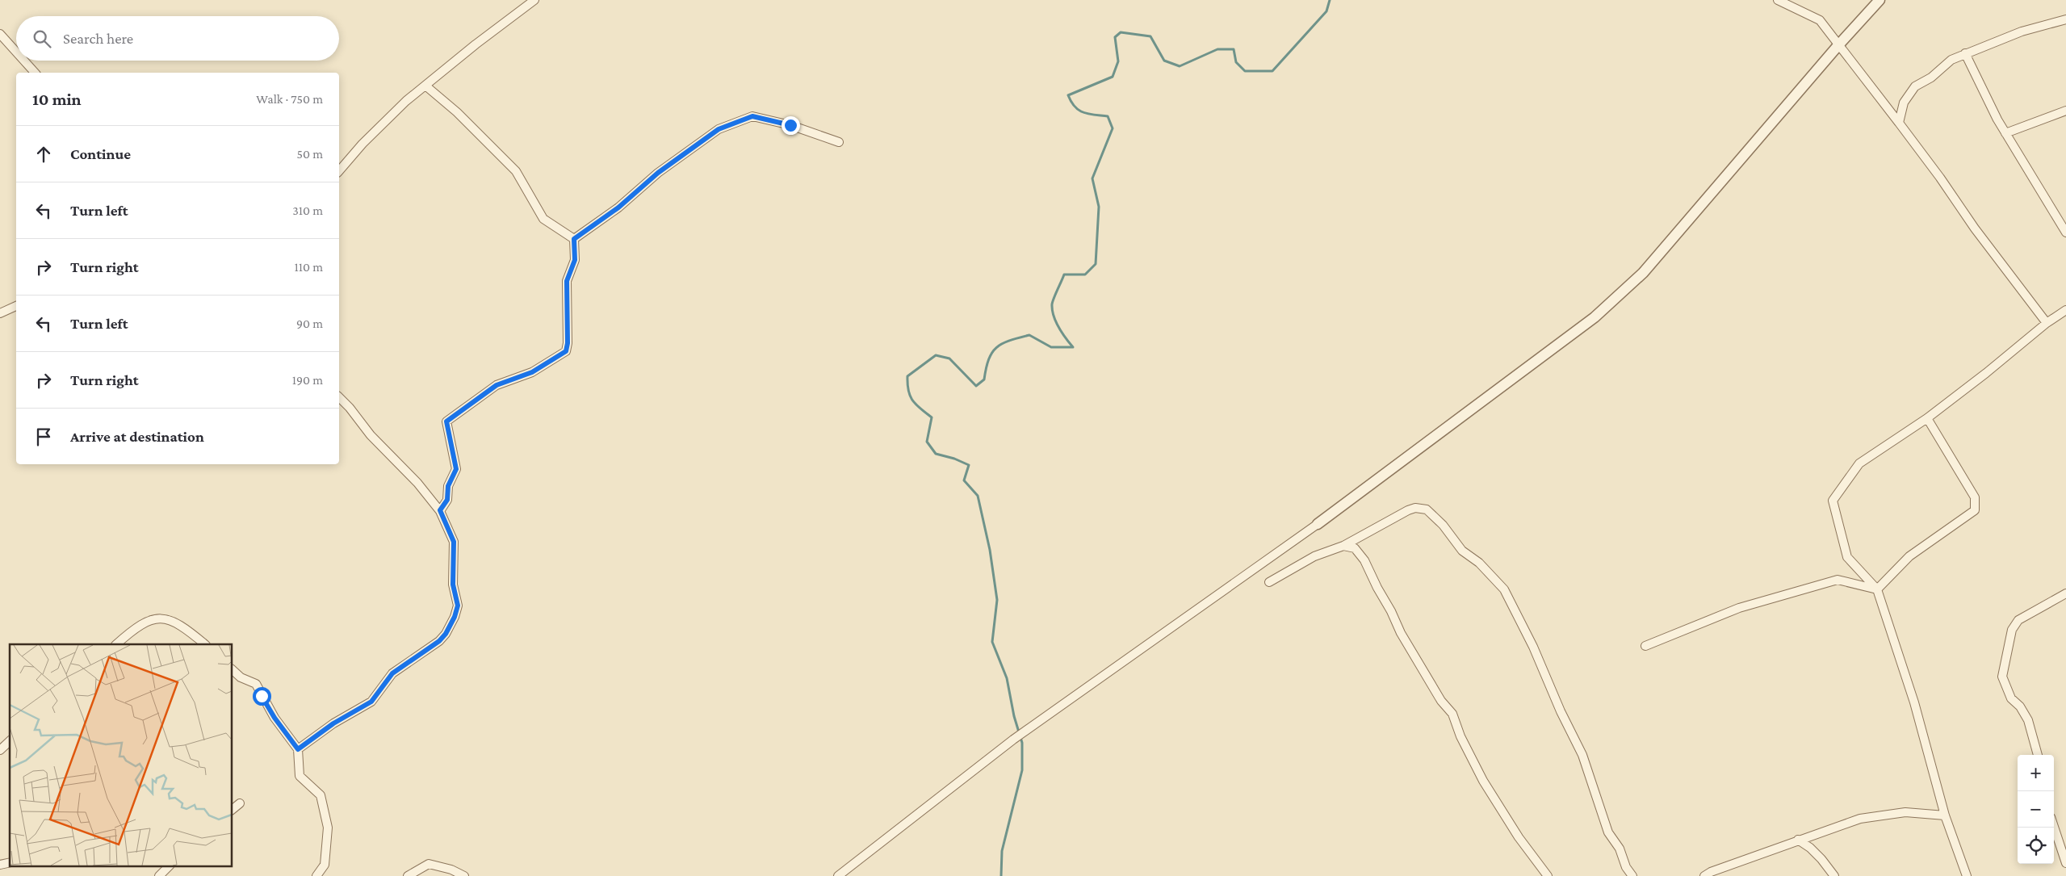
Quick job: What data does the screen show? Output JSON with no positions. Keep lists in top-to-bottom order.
{
  "page": {
    "search": "Search here",
    "heading": ["10 min", "Walk · 750 m"],
    "list": [
      ["Continue", "50 m"],
      ["Turn left", "310 m"],
      ["Turn right", "110 m"],
      ["Turn left", "90 m"],
      ["Turn right", "190 m"],
      "Arrive at destination"
    ],
    "map_buttons": ["+", "−"]
  }
}
